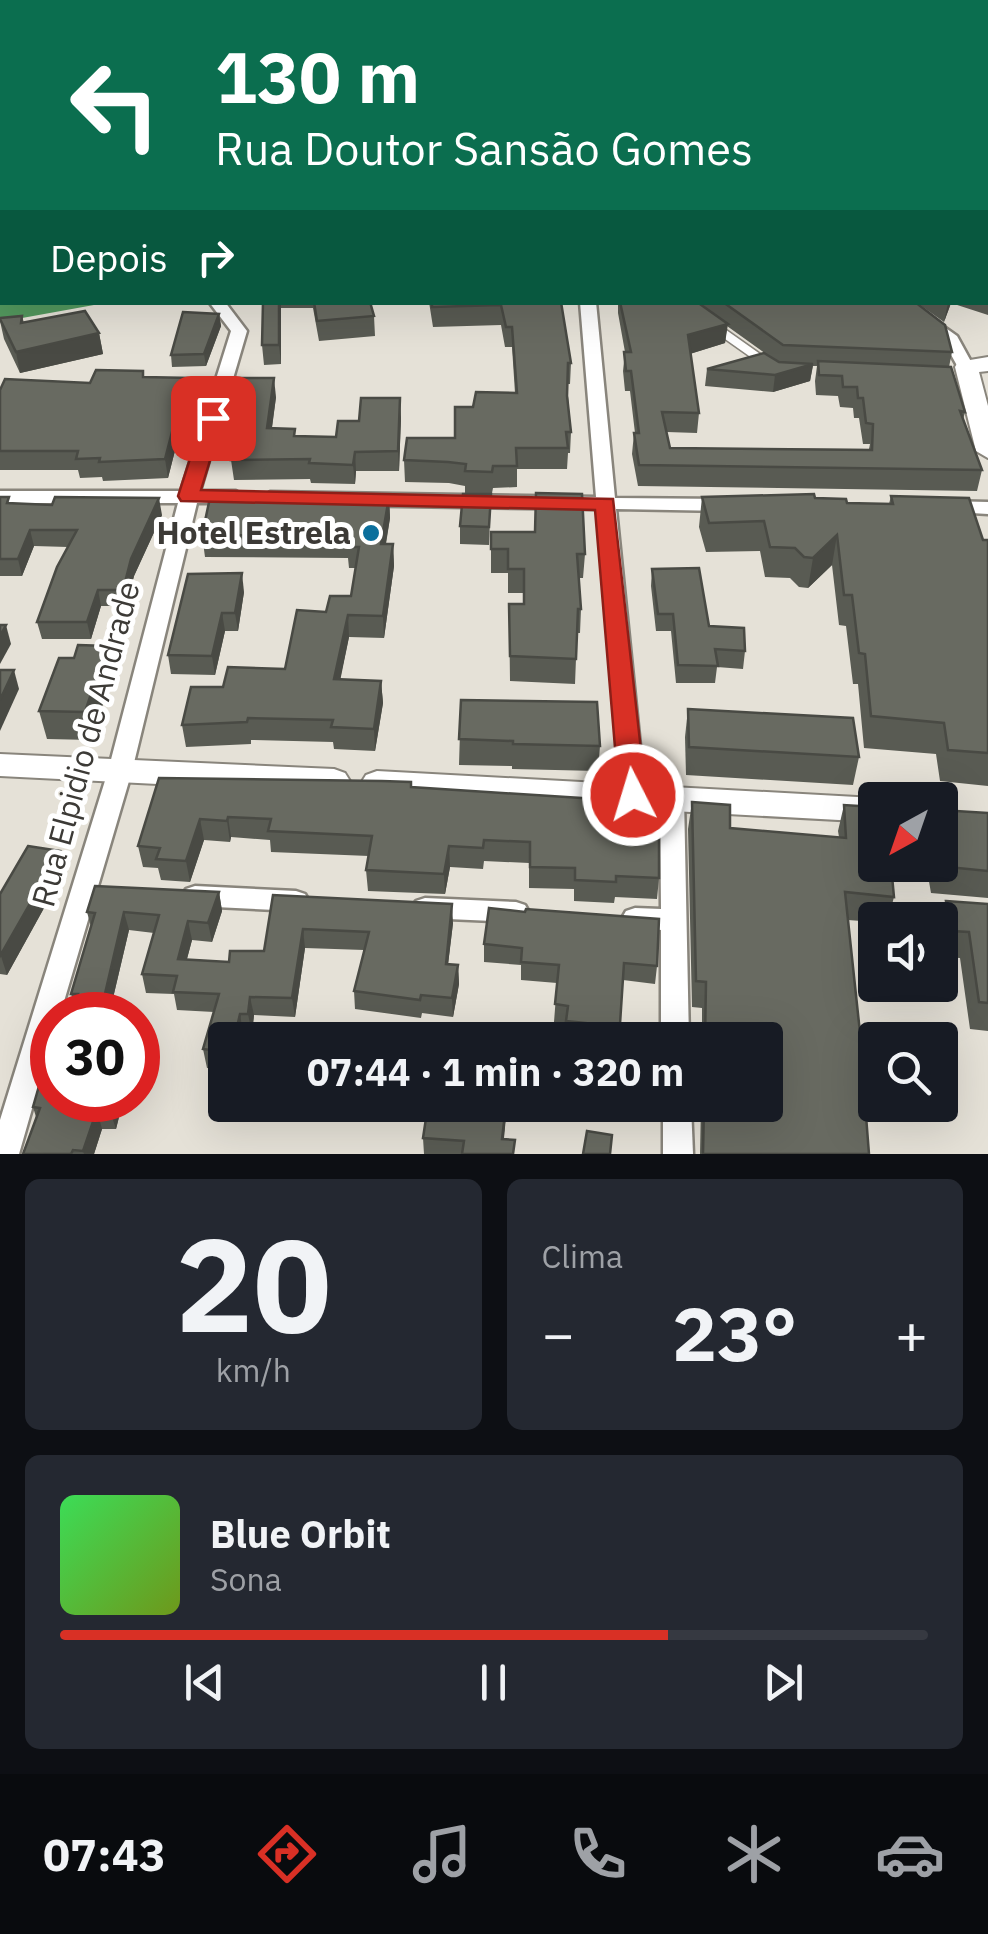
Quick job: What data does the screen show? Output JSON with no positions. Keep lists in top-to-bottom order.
{
  "streets": {
    "street": ["Rua Elpidio de Andrade"]
  },
  "places": ["Hotel Estrela"],
  "north": "bottom left",
  "page": {
    "turn": ["130 m", "Rua Doutor Sansão Gomes"],
    "then": "Depois",
    "limit": "30",
    "trip": "07:44 · 1 min · 320 m",
    "tile": [
      ["20", "km/h"],
      "Clima"
    ],
    "heat": ["−", "23°", "+"],
    "song": ["Blue Orbit", "Sona"],
    "tabs": "07:43"
  }
}
